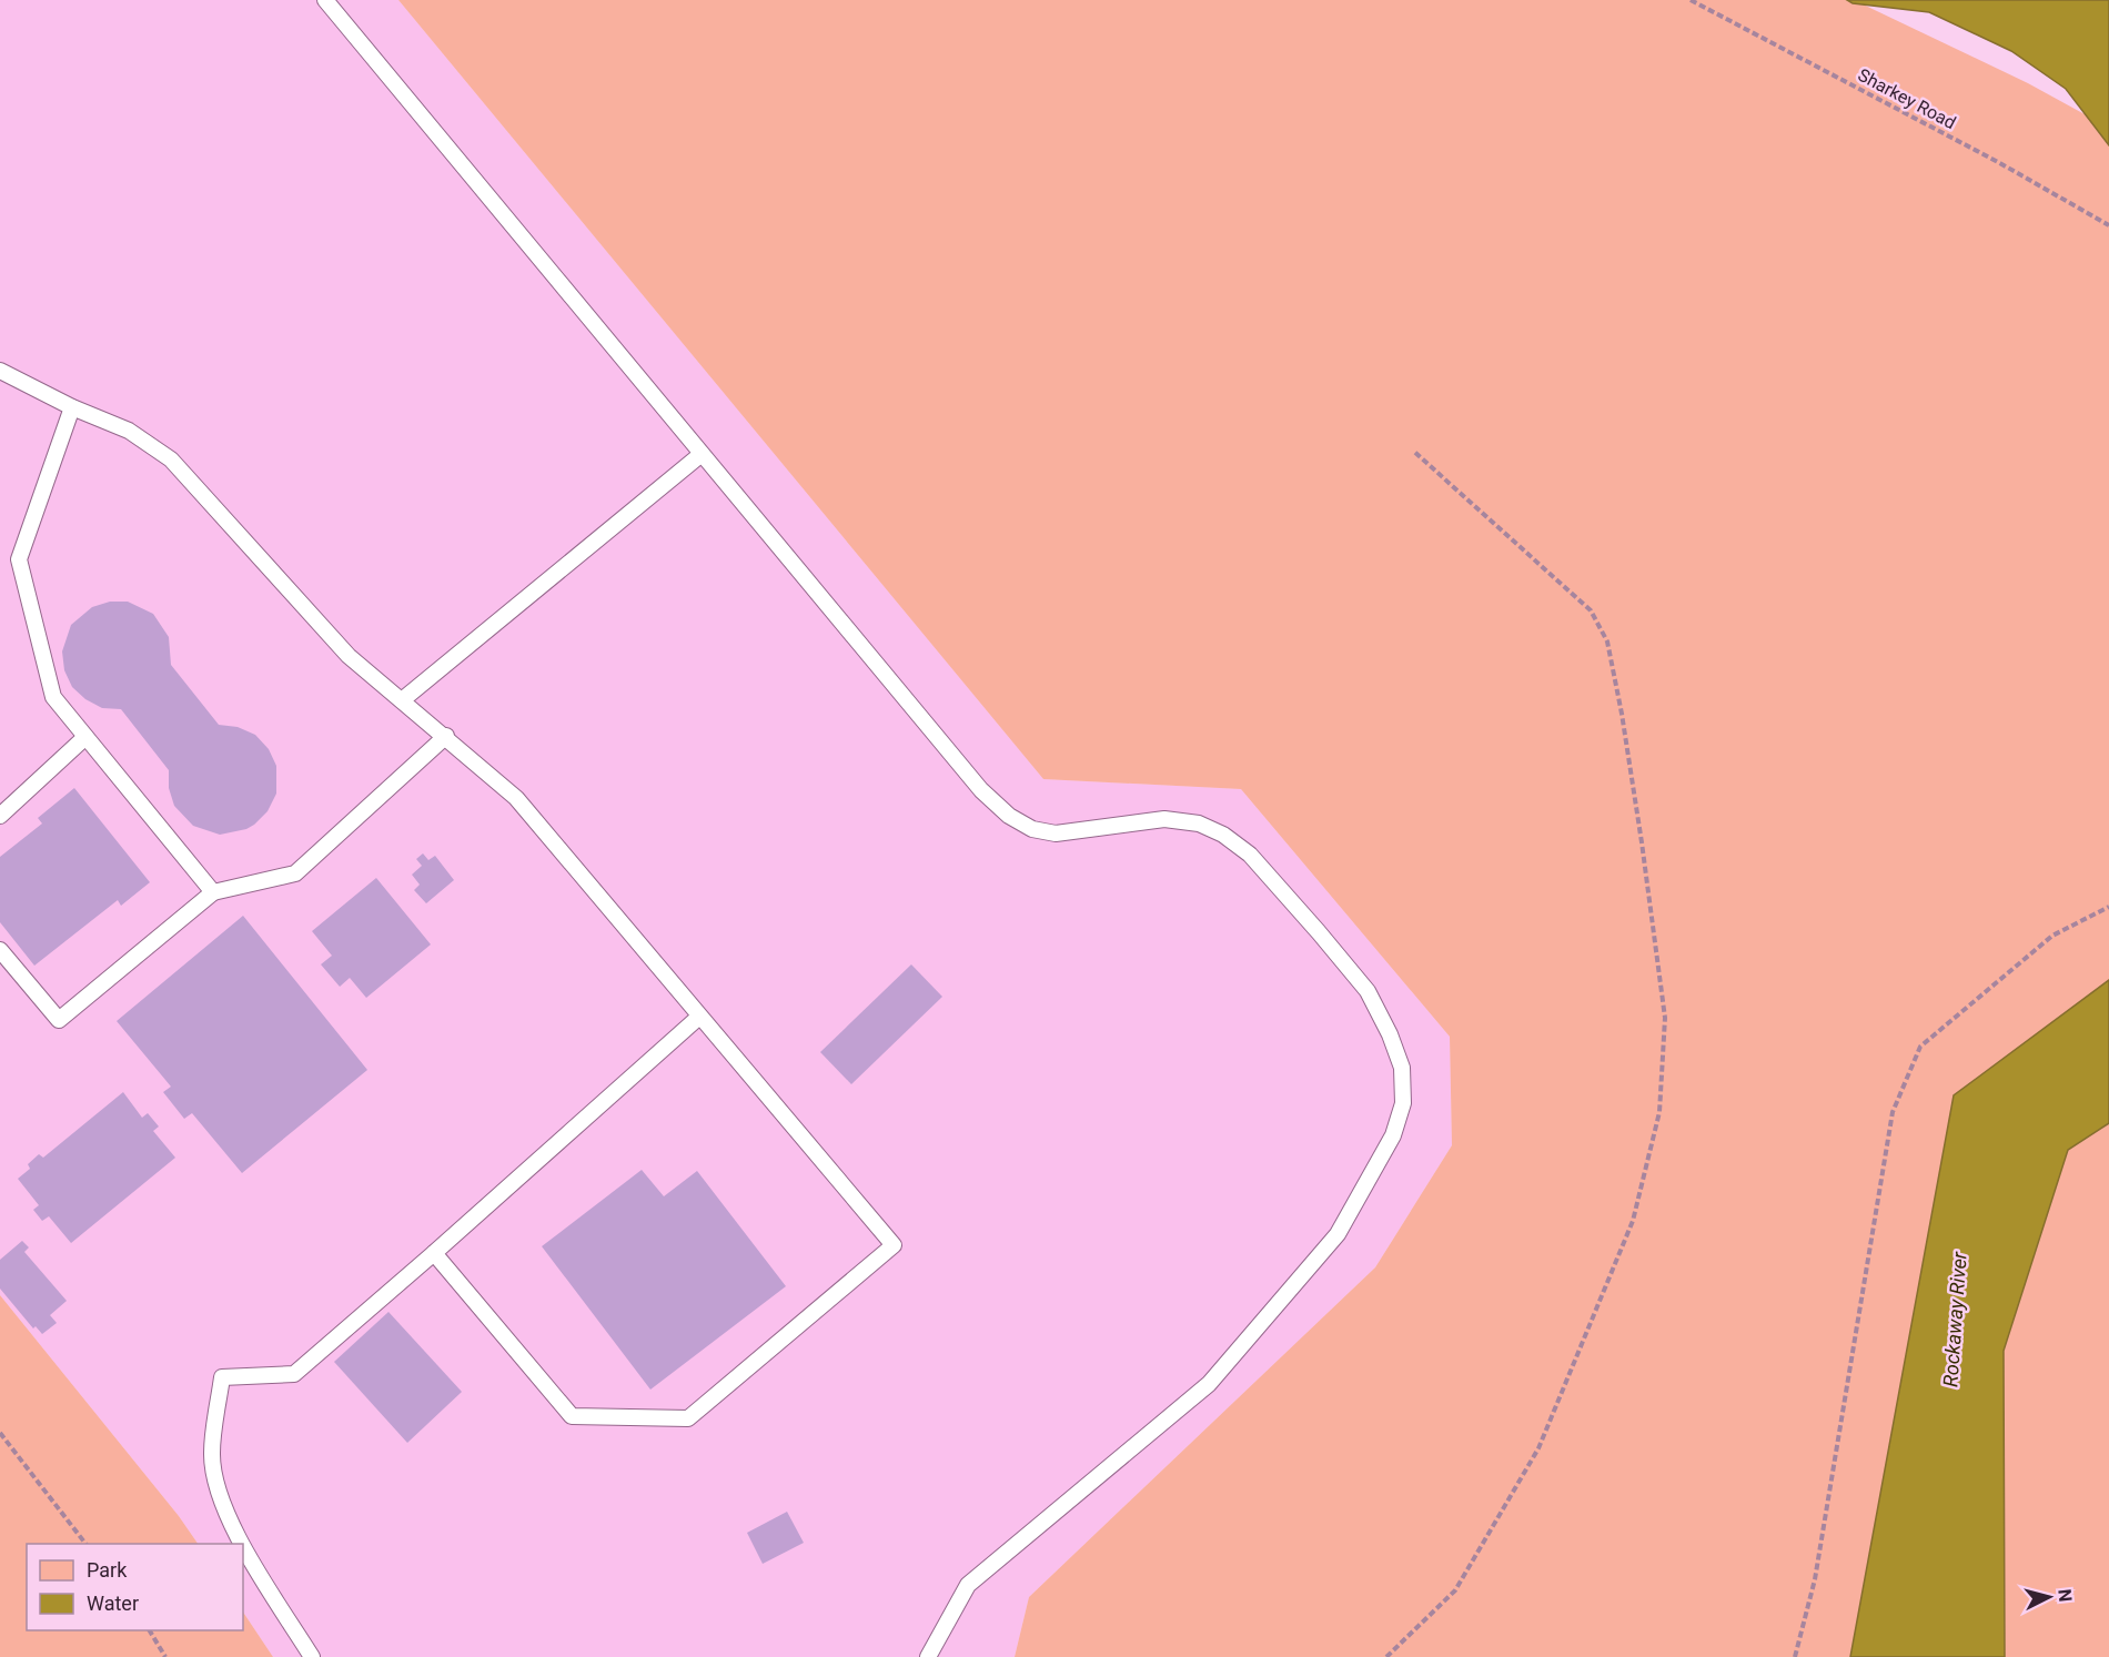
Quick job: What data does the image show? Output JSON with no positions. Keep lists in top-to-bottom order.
{
  "streets": {
    "path": ["Sharkey Road"]
  },
  "water": ["Rockaway River"],
  "legend": ["Park", "Water"],
  "north": "right"
}
